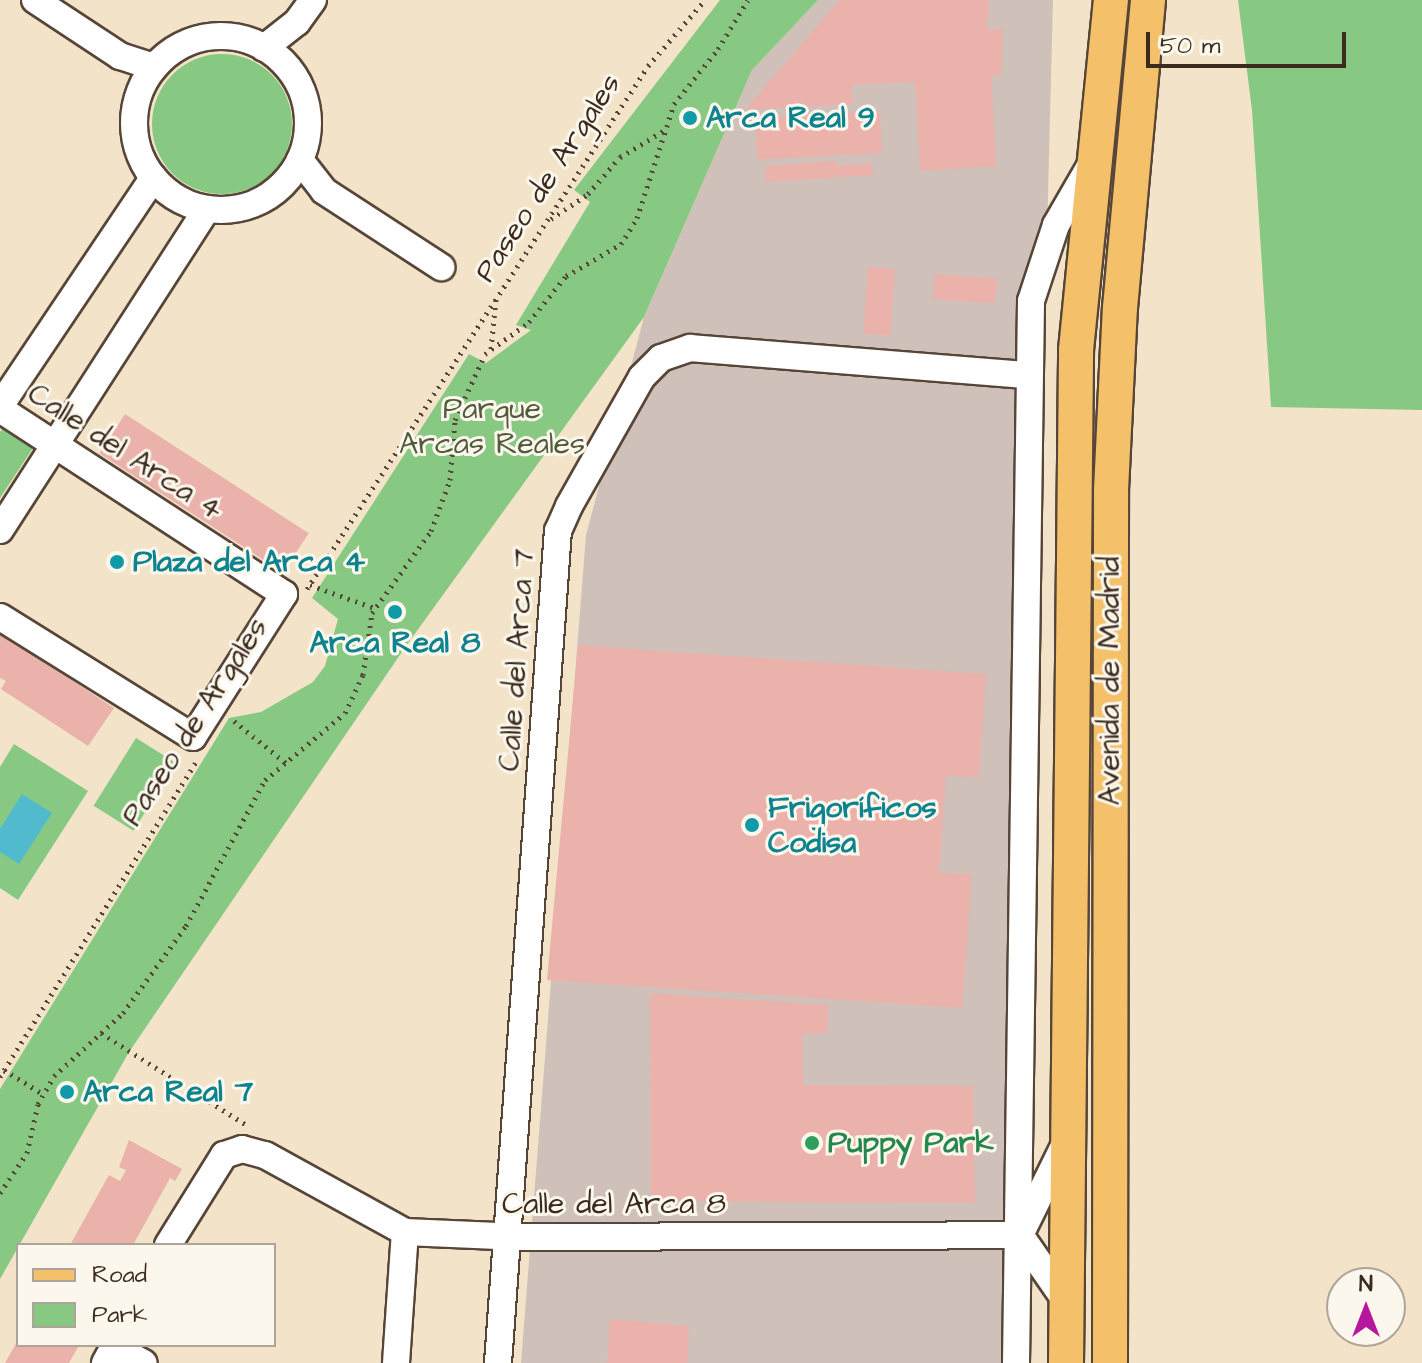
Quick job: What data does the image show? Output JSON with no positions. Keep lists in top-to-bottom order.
{
  "streets": {
    "main road": ["Avenida de Madrid"],
    "street": ["Calle del Arca 4", "Calle del Arca 7", "Calle del Arca 8"],
    "path": ["Paseo de Argales"]
  },
  "crossings": [
    ["Calle del Arca 7", "Calle del Arca 8"]
  ],
  "parks": ["Parque Arcas Reales"],
  "places": [
    "Arca Real 9",
    "Plaza del Arca 4",
    "Arca Real 8",
    "Frigoríficos Codisa",
    "Arca Real 7",
    "Puppy Park"
  ],
  "legend": ["Road", "Park"],
  "scale_bar": "50 m",
  "north": "top"
}
